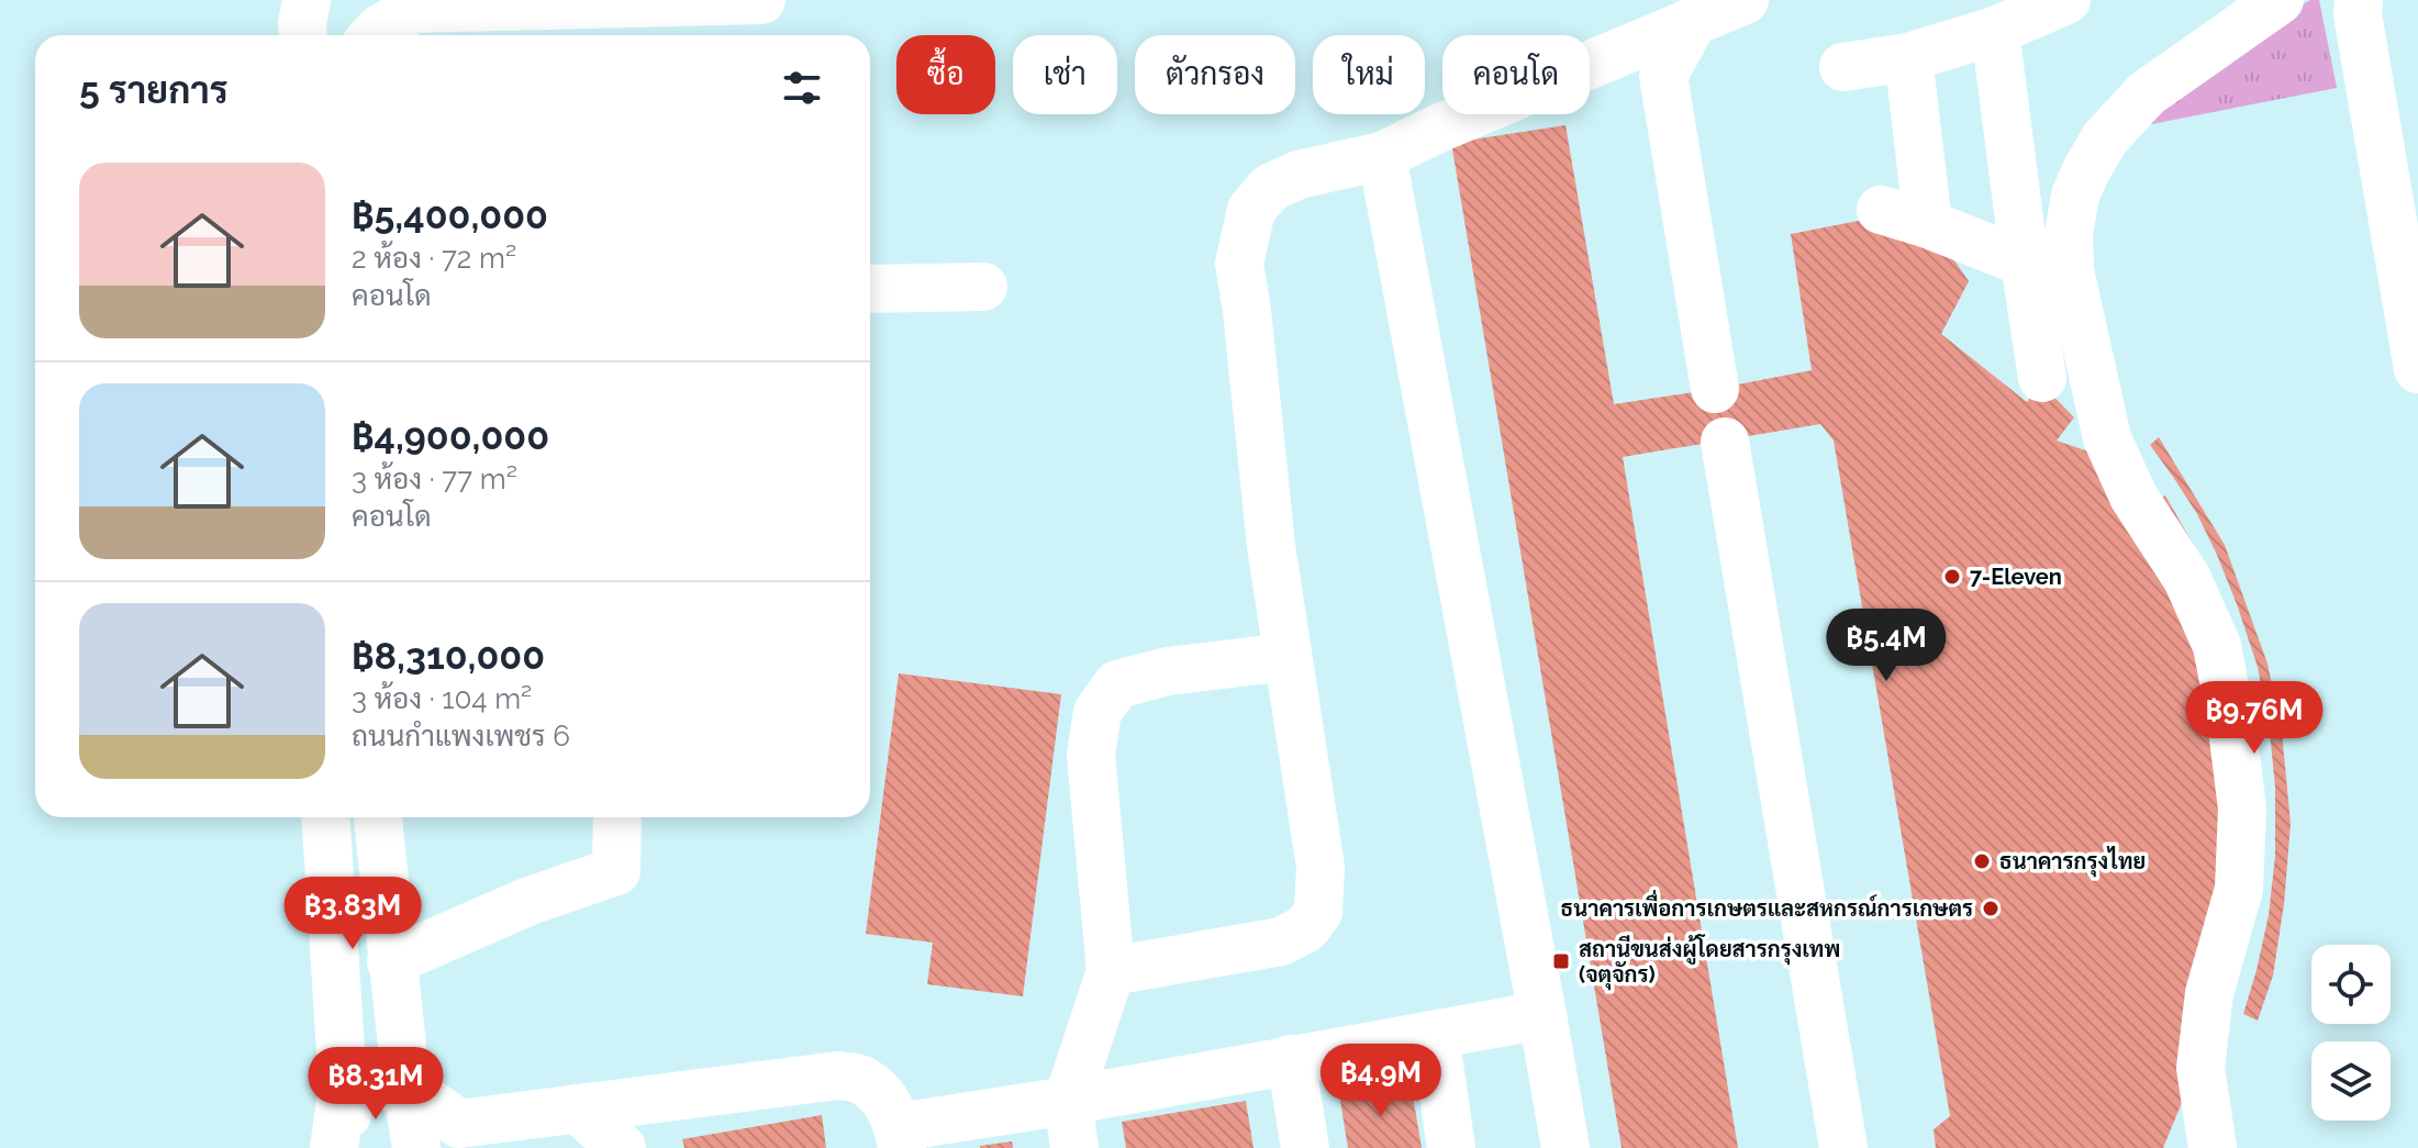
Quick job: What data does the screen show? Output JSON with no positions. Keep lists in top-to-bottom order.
{
  "places": {
    "other": ["7-Eleven", "ธนาคารกรุงไทย", "ธนาคารเพื่อการเกษตรและสหกรณ์การเกษตร"],
    "transit": ["สถานีขนส่งผู้โดยสารกรุงเทพ (จตุจักร)"]
  },
  "page": {
    "chip": [
      "ซื้อ",
      "เช่า",
      "ตัวกรอง",
      "ใหม่",
      "คอนโด"
    ],
    "heading": "5 รายการ",
    "list": [
      {
        "name": "฿5,400,000",
        "note": "2 ห้อง · 72 m² · คอนโด"
      },
      {
        "name": "฿4,900,000",
        "note": "3 ห้อง · 77 m² · คอนโด"
      },
      {
        "name": "฿8,310,000",
        "note": "3 ห้อง · 104 m² · ถนนกำแพงเพชร 6"
      }
    ],
    "price": [
      "฿5.4M",
      "฿9.76M",
      "฿3.83M",
      "฿4.9M",
      "฿8.31M"
    ]
  }
}
